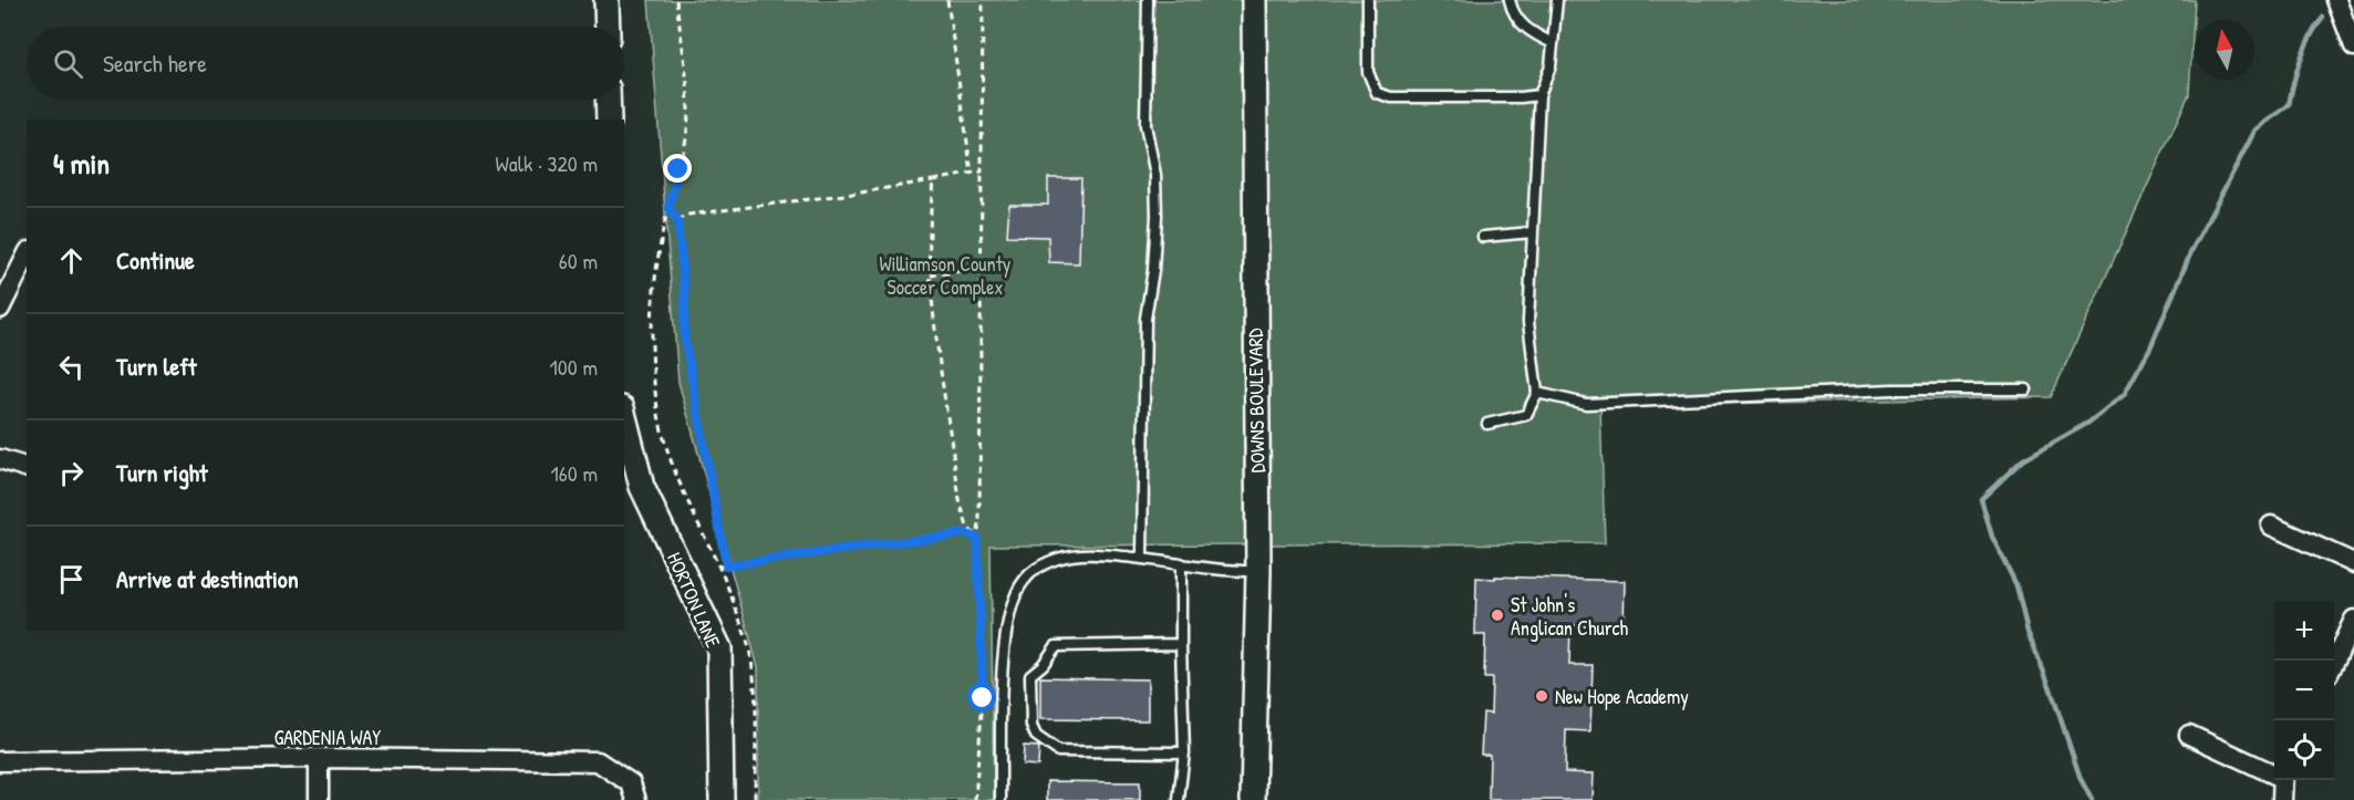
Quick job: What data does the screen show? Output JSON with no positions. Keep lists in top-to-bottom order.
{
  "streets": {
    "street": ["DOWNS BOULEVARD", "HORTON LANE", "GARDENIA WAY"]
  },
  "parks": ["Williamson County Soccer Complex"],
  "places": ["St John's Anglican Church", "New Hope Academy"],
  "north": "top",
  "page": {
    "search": "Search here",
    "heading": ["4 min", "Walk · 320 m"],
    "list": [
      ["Continue", "60 m"],
      ["Turn left", "100 m"],
      ["Turn right", "160 m"],
      "Arrive at destination"
    ],
    "map_buttons": ["+", "−"]
  }
}
